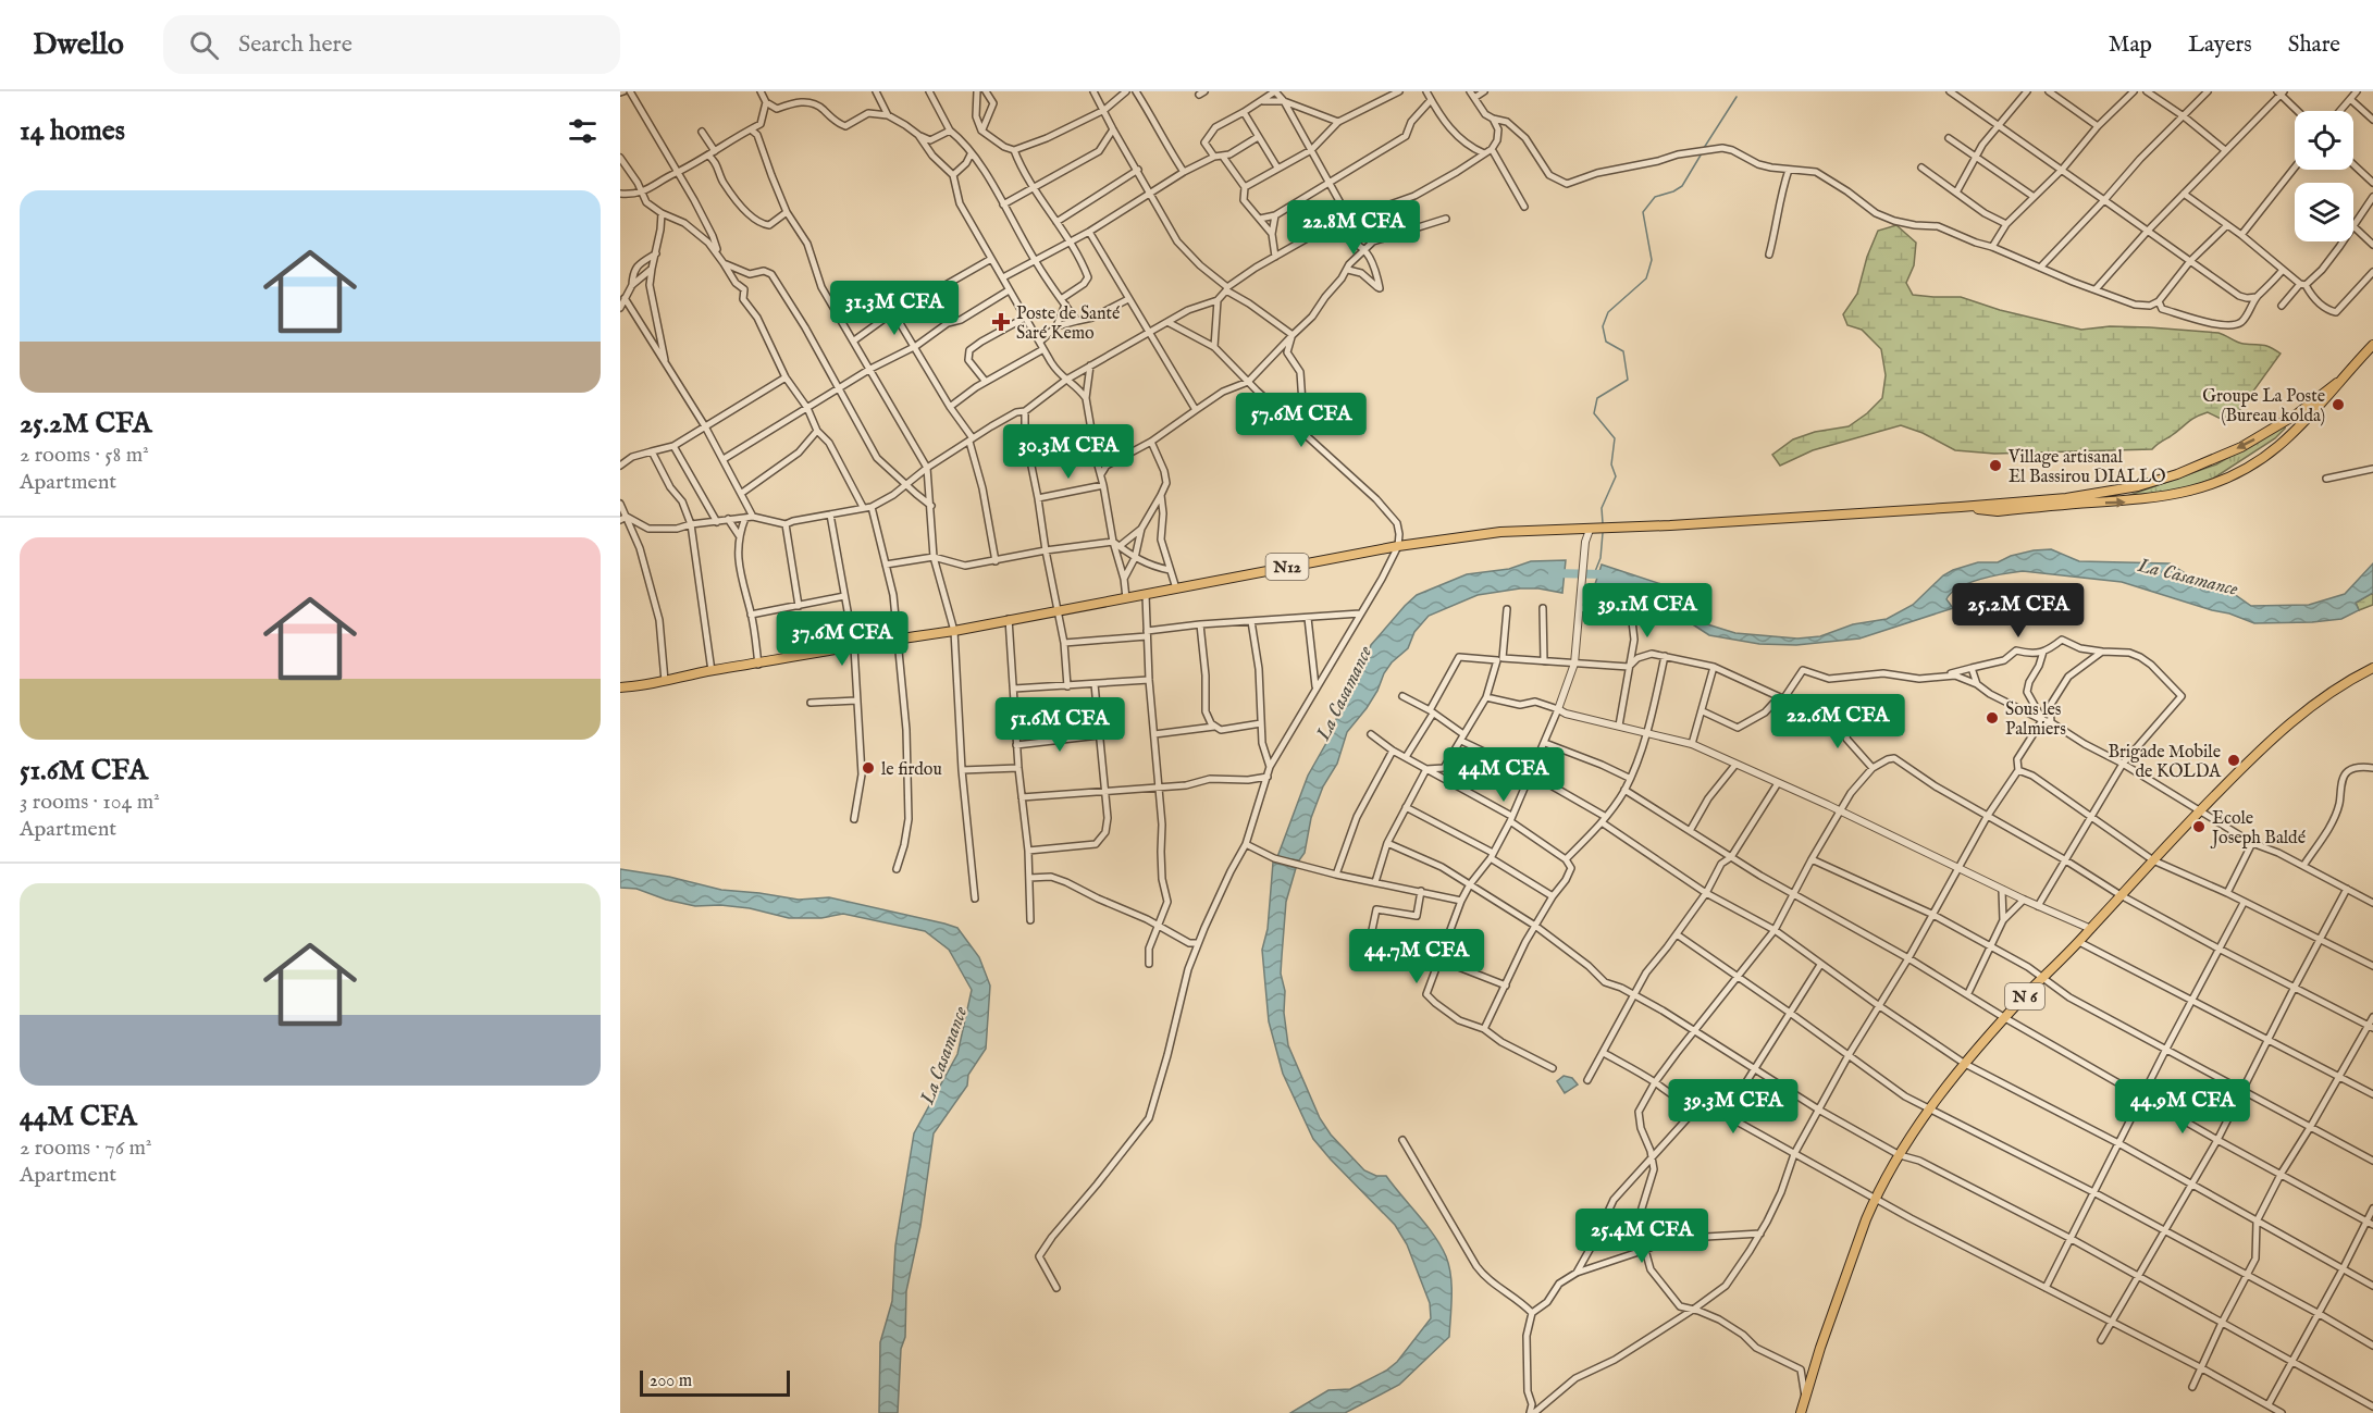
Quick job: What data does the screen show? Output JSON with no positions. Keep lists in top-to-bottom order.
{
  "streets": {
    "main road": ["N12", "N 6"]
  },
  "water": ["La Casamance"],
  "places": {
    "health": ["Poste de Santé Saré Kemo"],
    "other": [
      "Groupe La Poste (Bureau kolda)",
      "Village artisanal El Bassirou DIALLO",
      "Sous les Palmiers",
      "Brigade Mobile de KOLDA",
      "le firdou",
      "Ecole Joseph Baldé"
    ]
  },
  "scale_bar": "200 m",
  "page": {
    "header": "Dwello",
    "search": "Search here",
    "nav": ["Map", "Layers", "Share"],
    "heading": "14 homes",
    "list": [
      {
        "name": "25.2M CFA",
        "note": "2 rooms · 58 m² · Apartment"
      },
      {
        "name": "51.6M CFA",
        "note": "3 rooms · 104 m² · Apartment"
      },
      {
        "name": "44M CFA",
        "note": "2 rooms · 76 m² · Apartment"
      }
    ],
    "price": [
      "22.8M CFA",
      "31.3M CFA",
      "57.6M CFA",
      "30.3M CFA",
      "39.1M CFA",
      "25.2M CFA",
      "37.6M CFA",
      "22.6M CFA",
      "51.6M CFA",
      "44M CFA",
      "44.7M CFA",
      "39.3M CFA",
      "44.9M CFA",
      "25.4M CFA"
    ],
    "scale": "200 m"
  }
}
